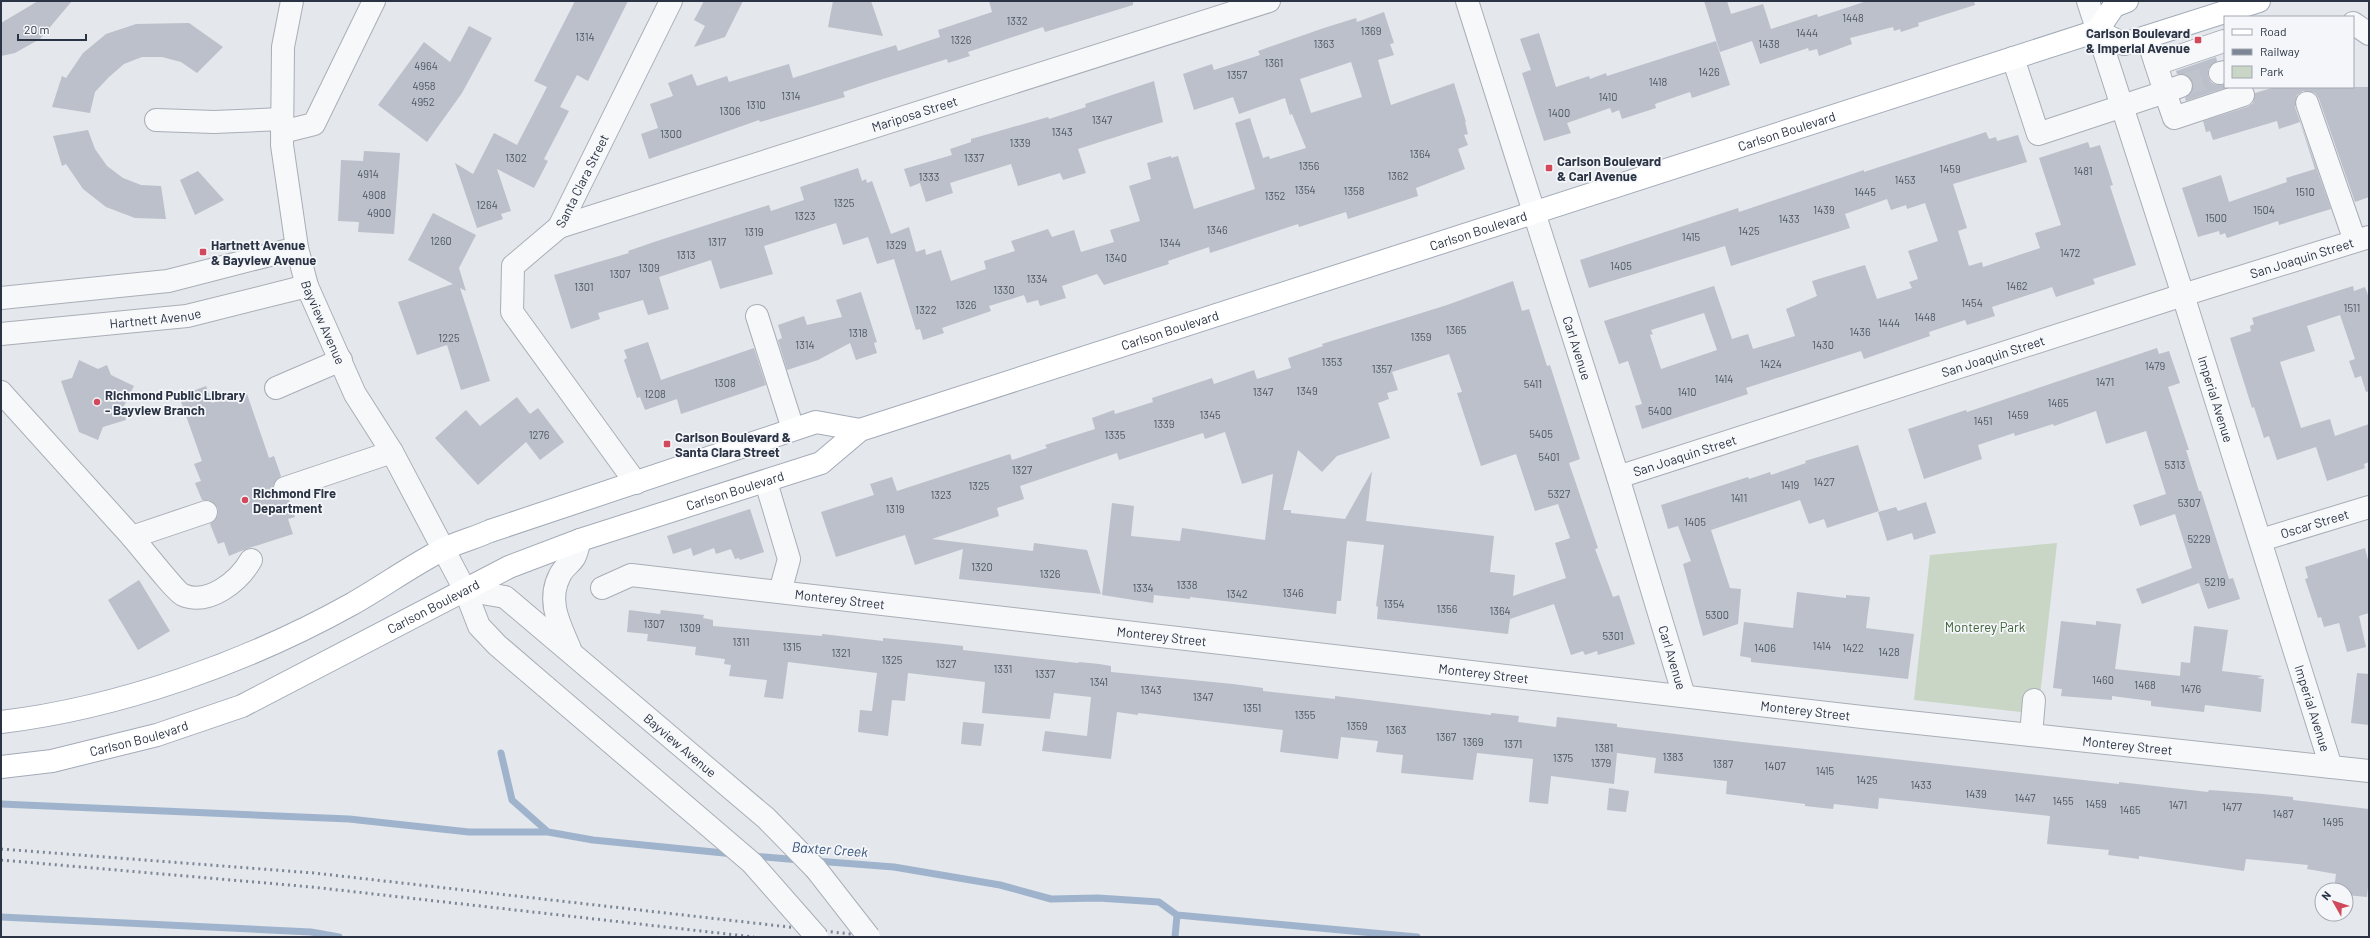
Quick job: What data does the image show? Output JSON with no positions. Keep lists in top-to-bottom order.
{
  "streets": {
    "main road": ["Carlson Boulevard"],
    "street": [
      "Mariposa Street",
      "Santa Clara Street",
      "San Joaquin Street",
      "Hartnett Avenue",
      "Bayview Avenue",
      "Carl Avenue",
      "Imperial Avenue",
      "Oscar Street",
      "Monterey Street"
    ]
  },
  "crossings": [
    ["Mariposa Street", "Santa Clara Street"],
    ["Carlson Boulevard", "Santa Clara Street"],
    ["Carlson Boulevard", "Bayview Avenue"],
    ["Carlson Boulevard", "Carl Avenue"],
    ["Carlson Boulevard", "Imperial Avenue"],
    ["San Joaquin Street", "Carl Avenue"],
    ["San Joaquin Street", "Imperial Avenue"],
    ["Hartnett Avenue", "Bayview Avenue"],
    ["Carl Avenue", "Monterey Street"],
    ["Imperial Avenue", "Oscar Street"],
    ["Imperial Avenue", "Monterey Street"]
  ],
  "water": ["Baxter Creek"],
  "parks": ["Monterey Park"],
  "places": {
    "transit": [
      "Carlson Boulevard & Imperial Avenue",
      "Carlson Boulevard & Carl Avenue",
      "Hartnett Avenue & Bayview Avenue",
      "Carlson Boulevard & Santa Clara Street"
    ],
    "other": ["Richmond Public Library - Bayview Branch", "Richmond Fire Department"]
  },
  "house_numbers": [
    "1448",
    "1332",
    "1369",
    "1444",
    "1314",
    "1326",
    "1363",
    "1438",
    "1361",
    "4964",
    "1426",
    "1357",
    "1418",
    "4958",
    "1314",
    "1410",
    "4952",
    "1310",
    "1306",
    "1400",
    "1347",
    "1343",
    "1300",
    "1339",
    "1364",
    "1302",
    "1337",
    "1356",
    "1459",
    "1481",
    "4914",
    "1362",
    "1333",
    "1453",
    "1354",
    "1358",
    "1445",
    "1510",
    "4908",
    "1352",
    "1325",
    "1264",
    "1439",
    "1504",
    "4900",
    "1323",
    "1500",
    "1433",
    "1346",
    "1425",
    "1319",
    "1415",
    "1260",
    "1317",
    "1344",
    "1329",
    "1472",
    "1313",
    "1340",
    "1405",
    "1309",
    "1307",
    "1334",
    "1462",
    "1301",
    "1330",
    "1454",
    "1326",
    "1511",
    "1322",
    "1448",
    "1444",
    "1365",
    "1436",
    "1318",
    "1359",
    "1225",
    "1314",
    "1430",
    "1353",
    "1424",
    "1479",
    "1357",
    "1414",
    "1471",
    "1308",
    "5411",
    "1349",
    "1347",
    "1410",
    "1208",
    "1465",
    "5400",
    "1345",
    "1459",
    "1451",
    "1339",
    "5405",
    "1276",
    "1335",
    "5401",
    "5313",
    "1327",
    "1427",
    "1419",
    "1325",
    "5327",
    "1323",
    "1411",
    "5307",
    "1319",
    "1405",
    "5229",
    "1320",
    "1326",
    "5219",
    "1338",
    "1334",
    "1346",
    "1342",
    "1354",
    "1356",
    "1364",
    "5300",
    "1307",
    "1309",
    "5301",
    "1311",
    "1414",
    "1315",
    "1406",
    "1422",
    "1428",
    "1321",
    "1325",
    "1327",
    "1331",
    "1337",
    "1460",
    "1341",
    "1468",
    "1476",
    "1343",
    "1347",
    "1351",
    "1355",
    "1359",
    "1363",
    "1367",
    "1369",
    "1371",
    "1381",
    "1383",
    "1375",
    "1379",
    "1387",
    "1407",
    "1415",
    "1425",
    "1433",
    "1439",
    "1447",
    "1455",
    "1459",
    "1471",
    "1477",
    "1465",
    "1487",
    "1495"
  ],
  "legend": ["Road", "Railway", "Park"],
  "scale_bar": "20 m",
  "north": "top left"
}
